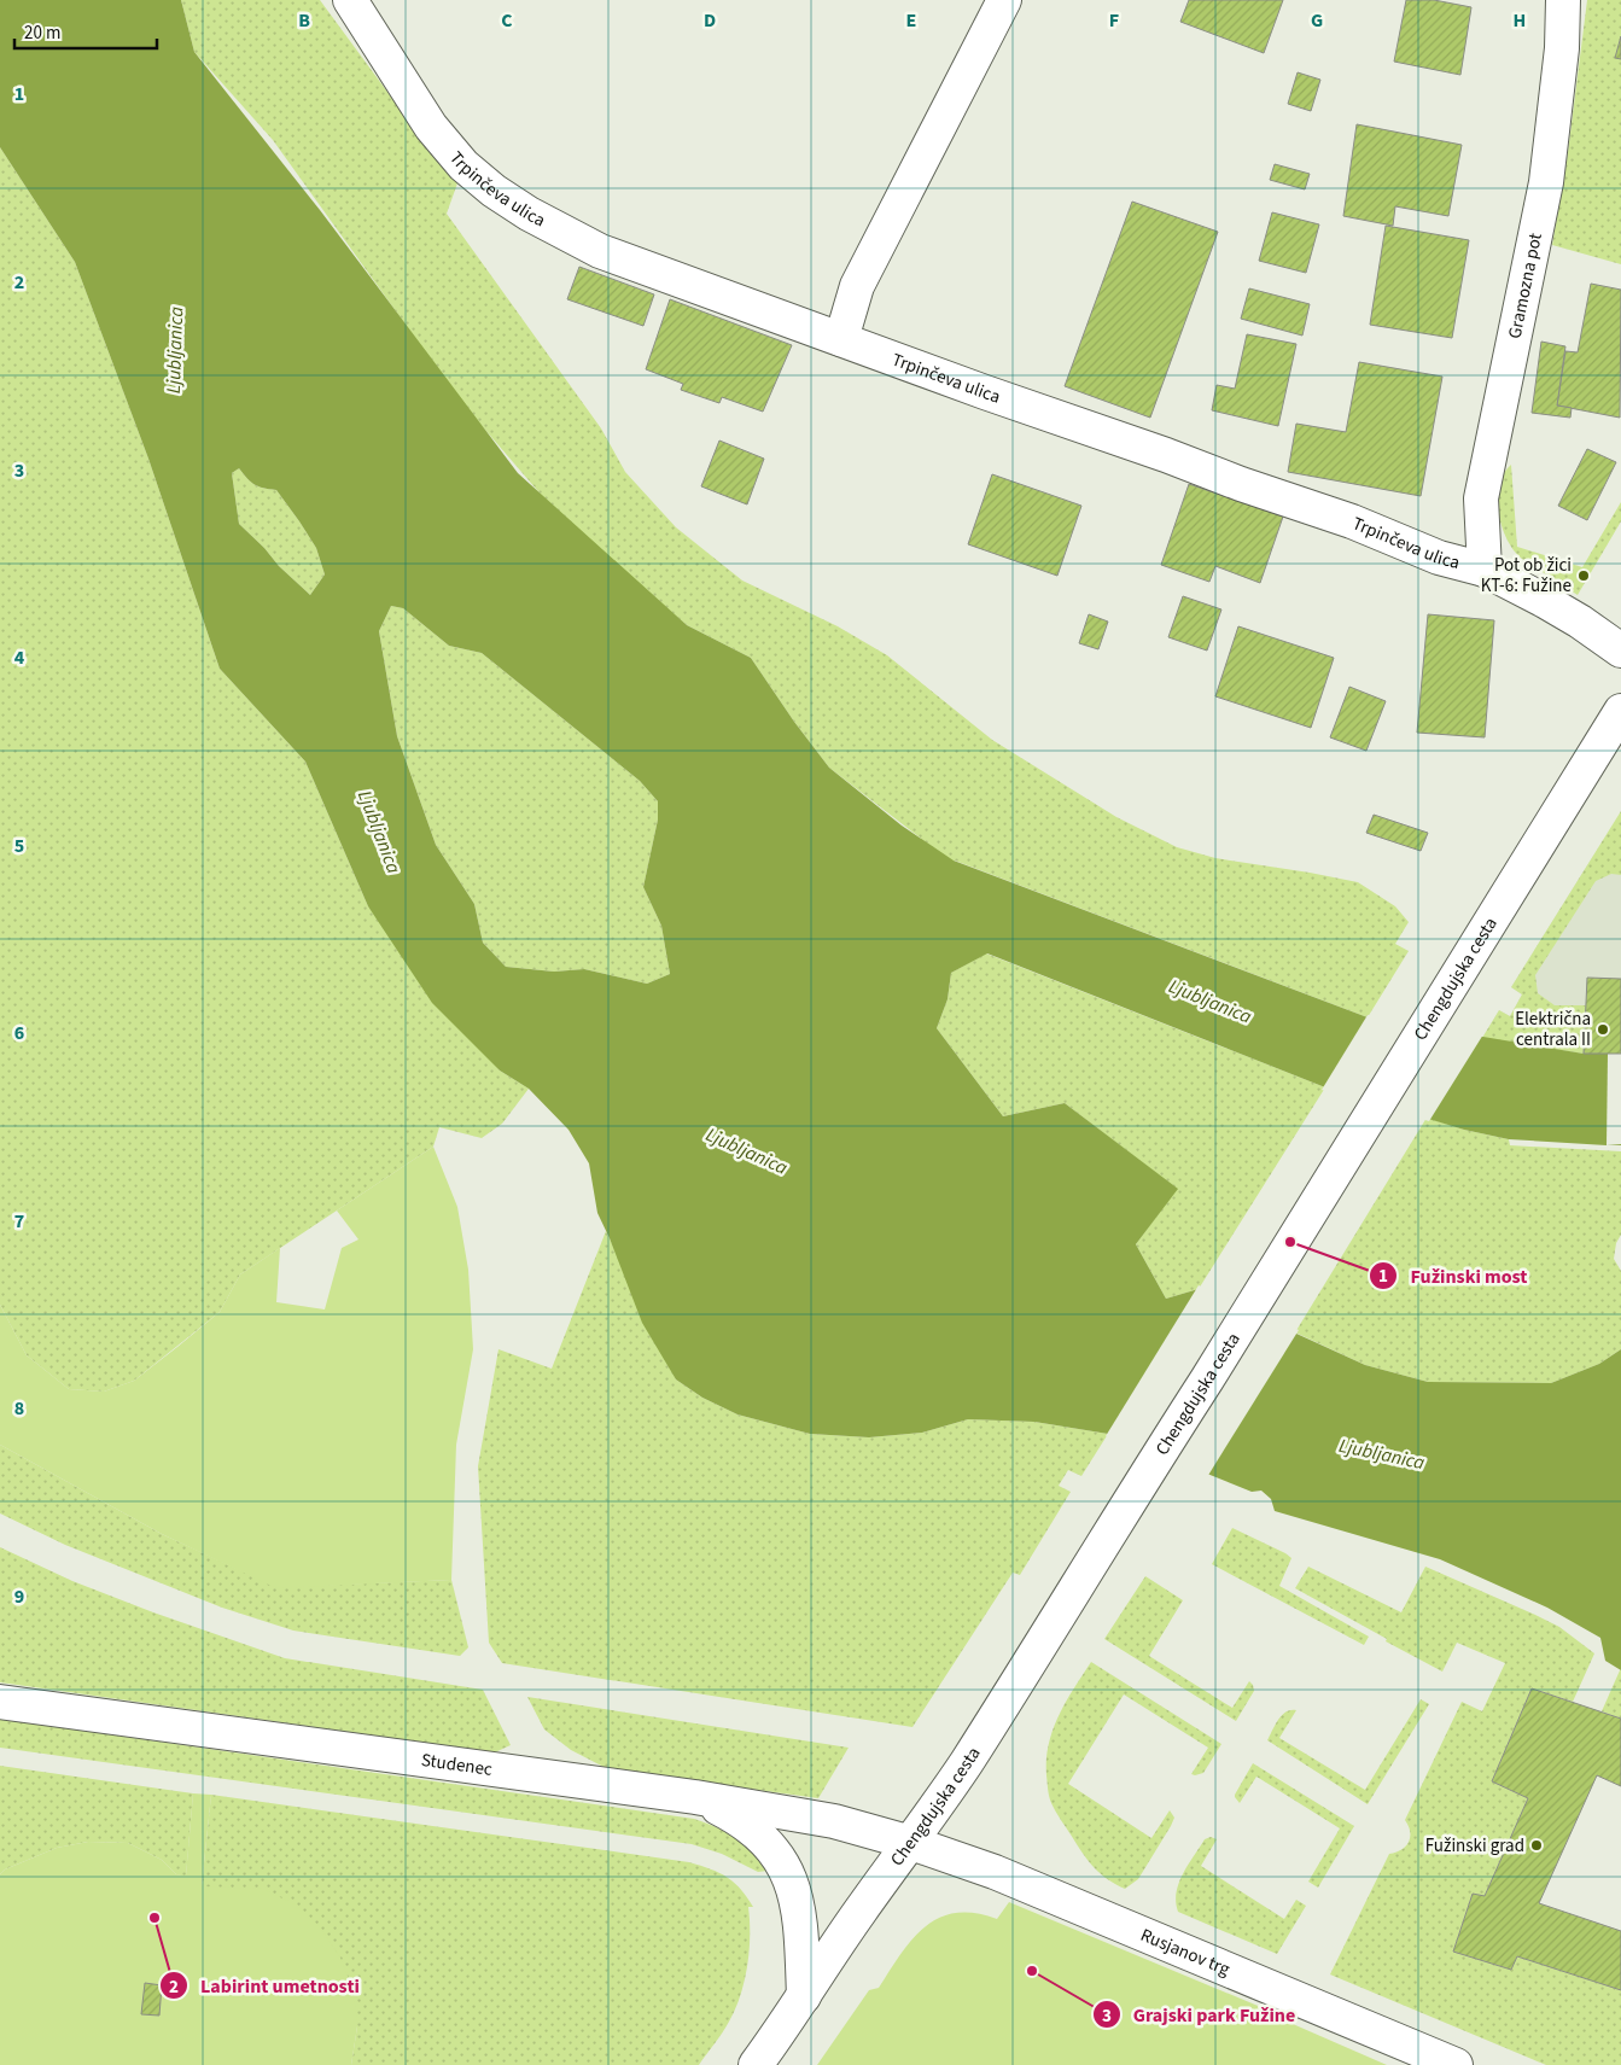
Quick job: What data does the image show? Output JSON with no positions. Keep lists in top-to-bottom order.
{
  "streets": {
    "street": [
      "Trpinčeva ulica",
      "Gramozna pot",
      "Chengdujska cesta",
      "Studenec",
      "Rusjanov trg"
    ]
  },
  "crossings": [
    ["Trpinčeva ulica", "Gramozna pot"],
    ["Chengdujska cesta", "Studenec"],
    ["Chengdujska cesta", "Rusjanov trg"],
    ["Studenec", "Rusjanov trg"]
  ],
  "water": ["Ljubljanica"],
  "places": [
    "Pot ob žici KT-6: Fužine",
    "Električna centrala II",
    "Fužinski most",
    "Fužinski grad",
    "Labirint umetnosti",
    "Grajski park Fužine"
  ],
  "scale_bar": "20 m",
  "grid": {
    "columns": [
      "B",
      "C",
      "D",
      "E",
      "F",
      "G",
      "H"
    ],
    "rows": [
      "1",
      "2",
      "3",
      "4",
      "5",
      "6",
      "7",
      "8",
      "9"
    ]
  }
}
